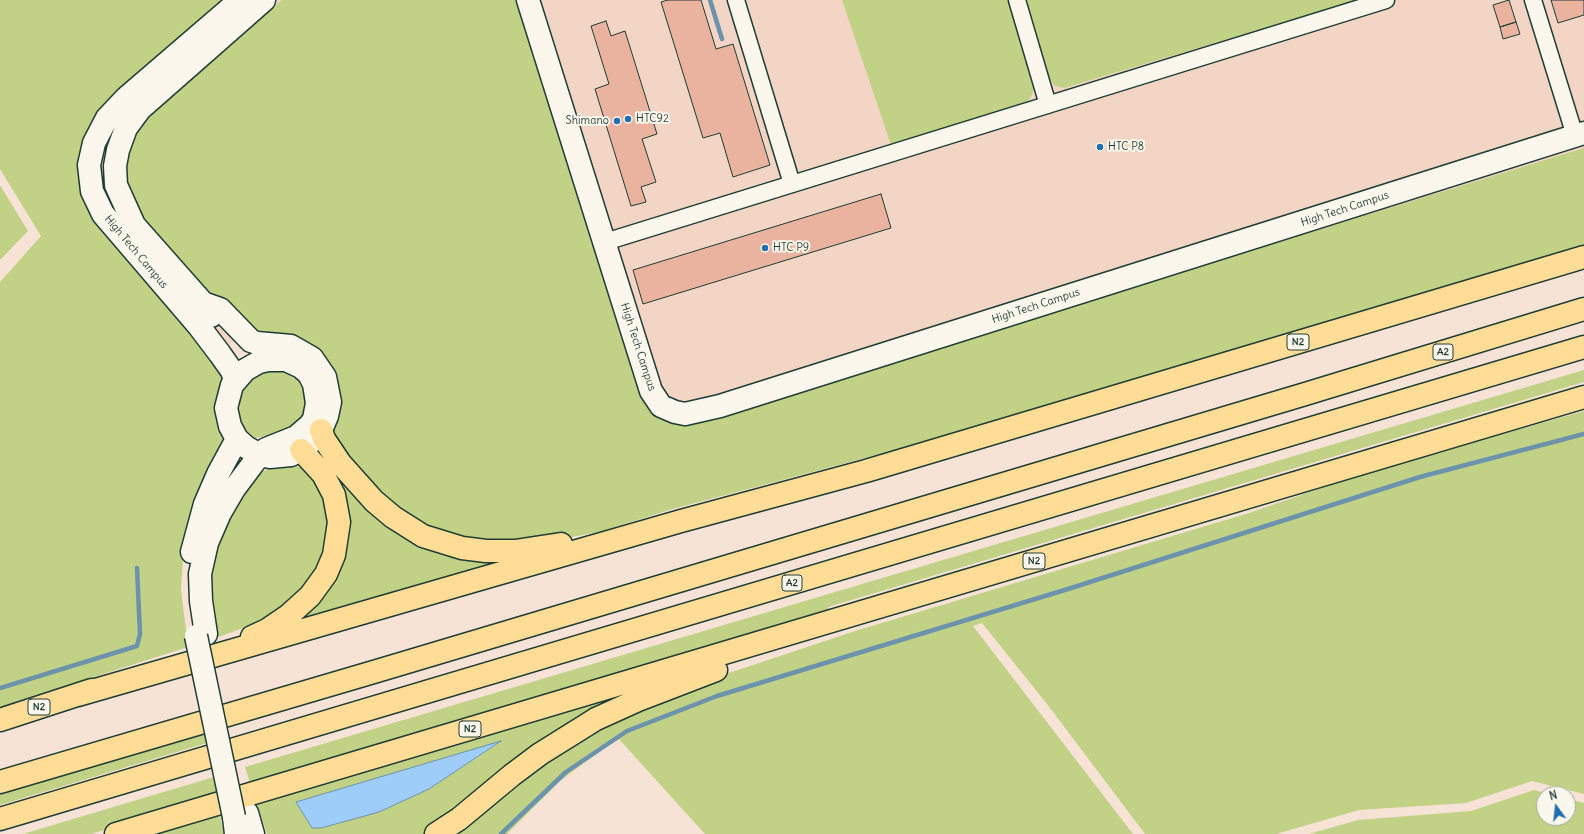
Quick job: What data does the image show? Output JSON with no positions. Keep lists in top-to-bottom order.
{
  "streets": {
    "highway": ["N2", "A2"],
    "street": ["High Tech Campus"]
  },
  "crossings": [
    ["High Tech Campus", "N2"]
  ],
  "places": [
    "HTC92",
    "Shimano",
    "HTC P8",
    "HTC P9"
  ],
  "north": "top"
}
